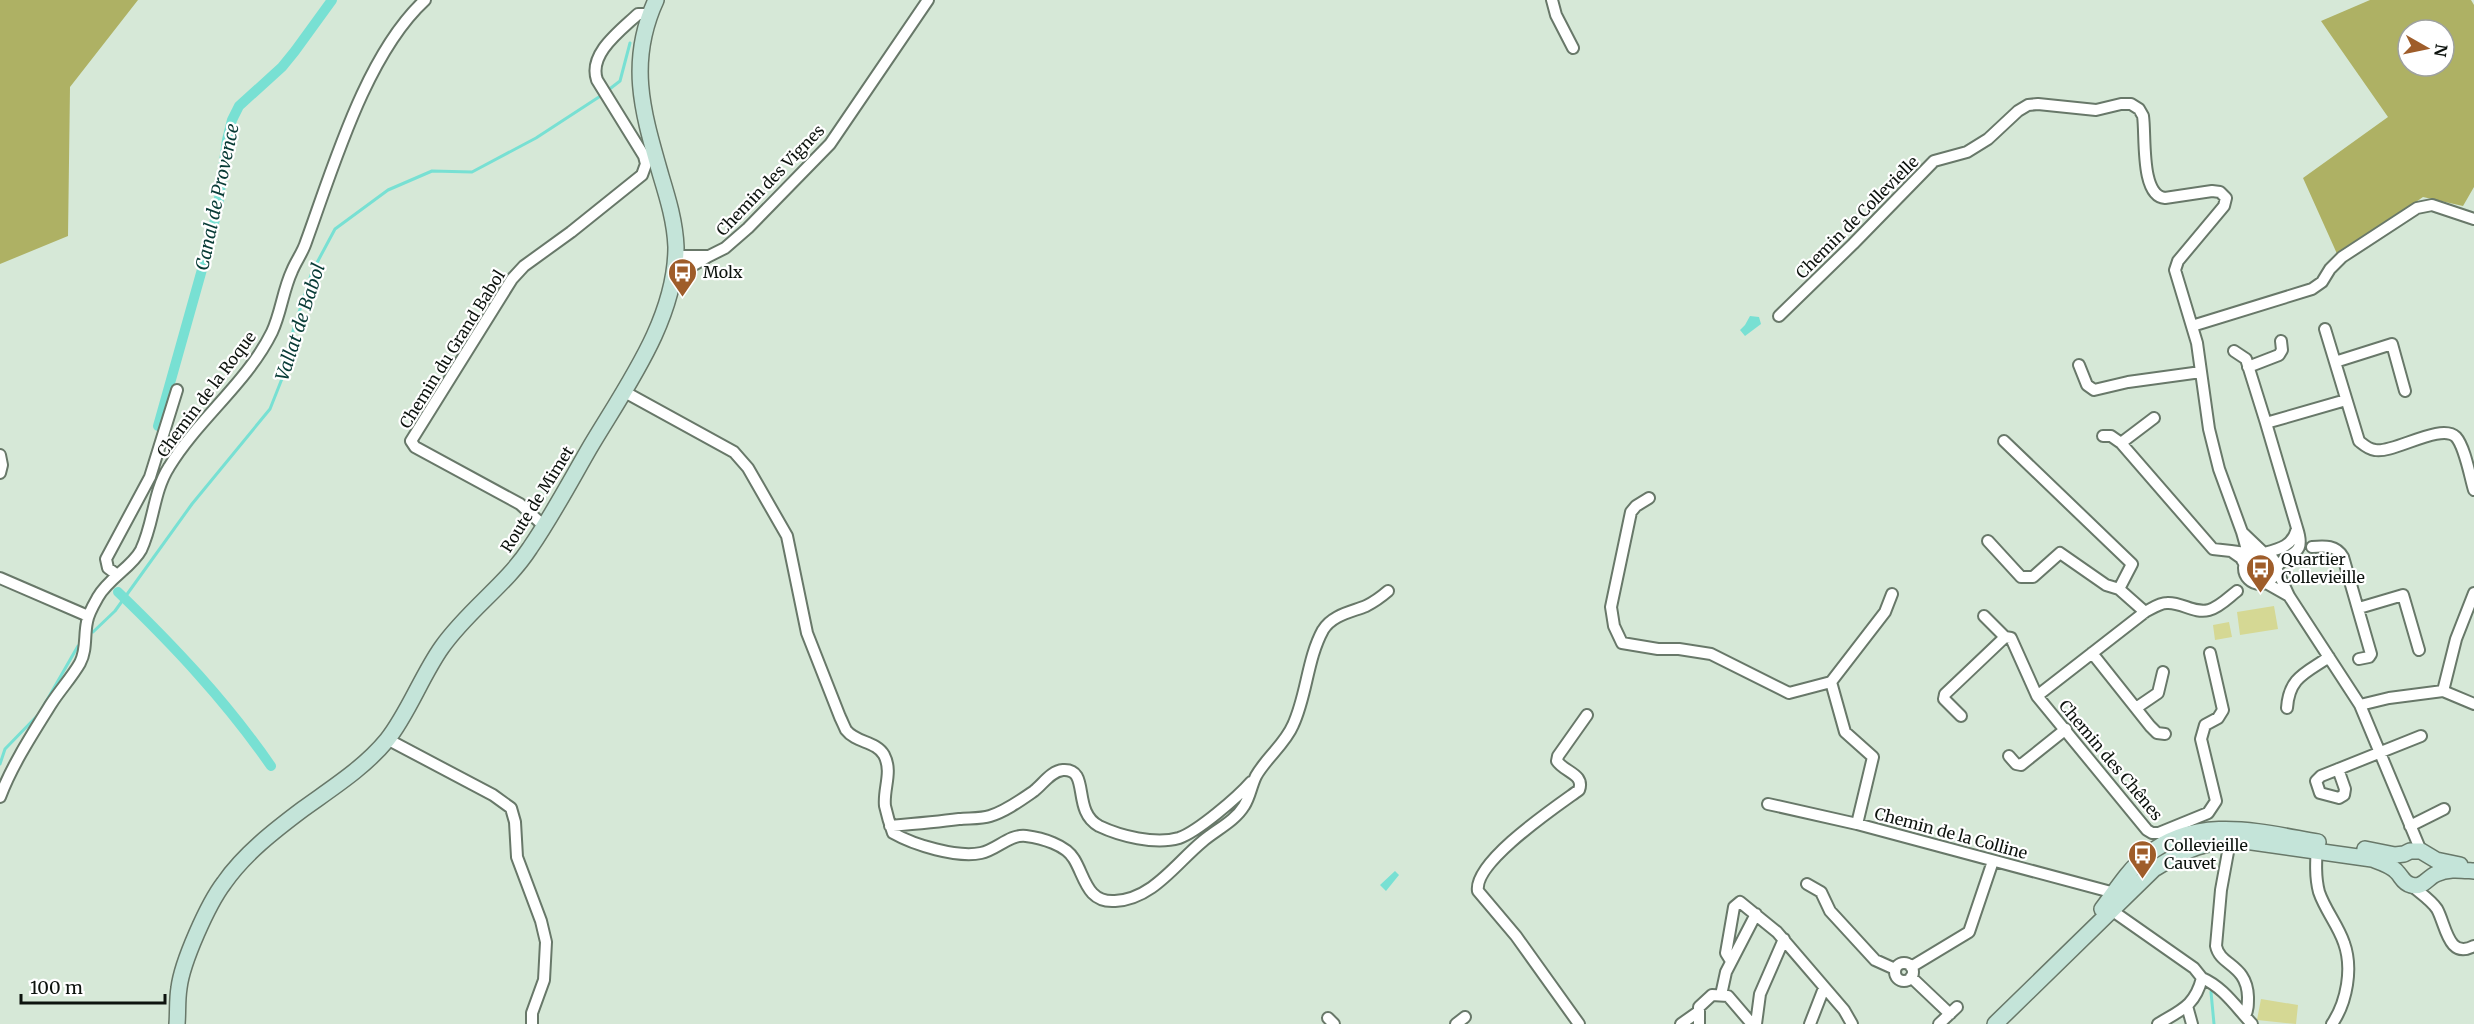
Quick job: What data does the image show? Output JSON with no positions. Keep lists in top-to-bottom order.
{
  "streets": {
    "main road": ["Route de Mimet"],
    "street": [
      "Chemin des Vignes",
      "Chemin de Collevielle",
      "Chemin du Grand Babol",
      "Chemin de la Roque",
      "Chemin des Chênes",
      "Chemin de la Colline"
    ]
  },
  "crossings": [
    ["Chemin des Vignes", "Route de Mimet"],
    ["Chemin du Grand Babol", "Route de Mimet"]
  ],
  "water": ["Canal de Provence", "Vallat de Babol"],
  "places": {
    "bus stop": ["Molx", "Quartier Collevieille", "Collevieille Cauvet"]
  },
  "scale_bar": "100 m",
  "north": "right"
}
